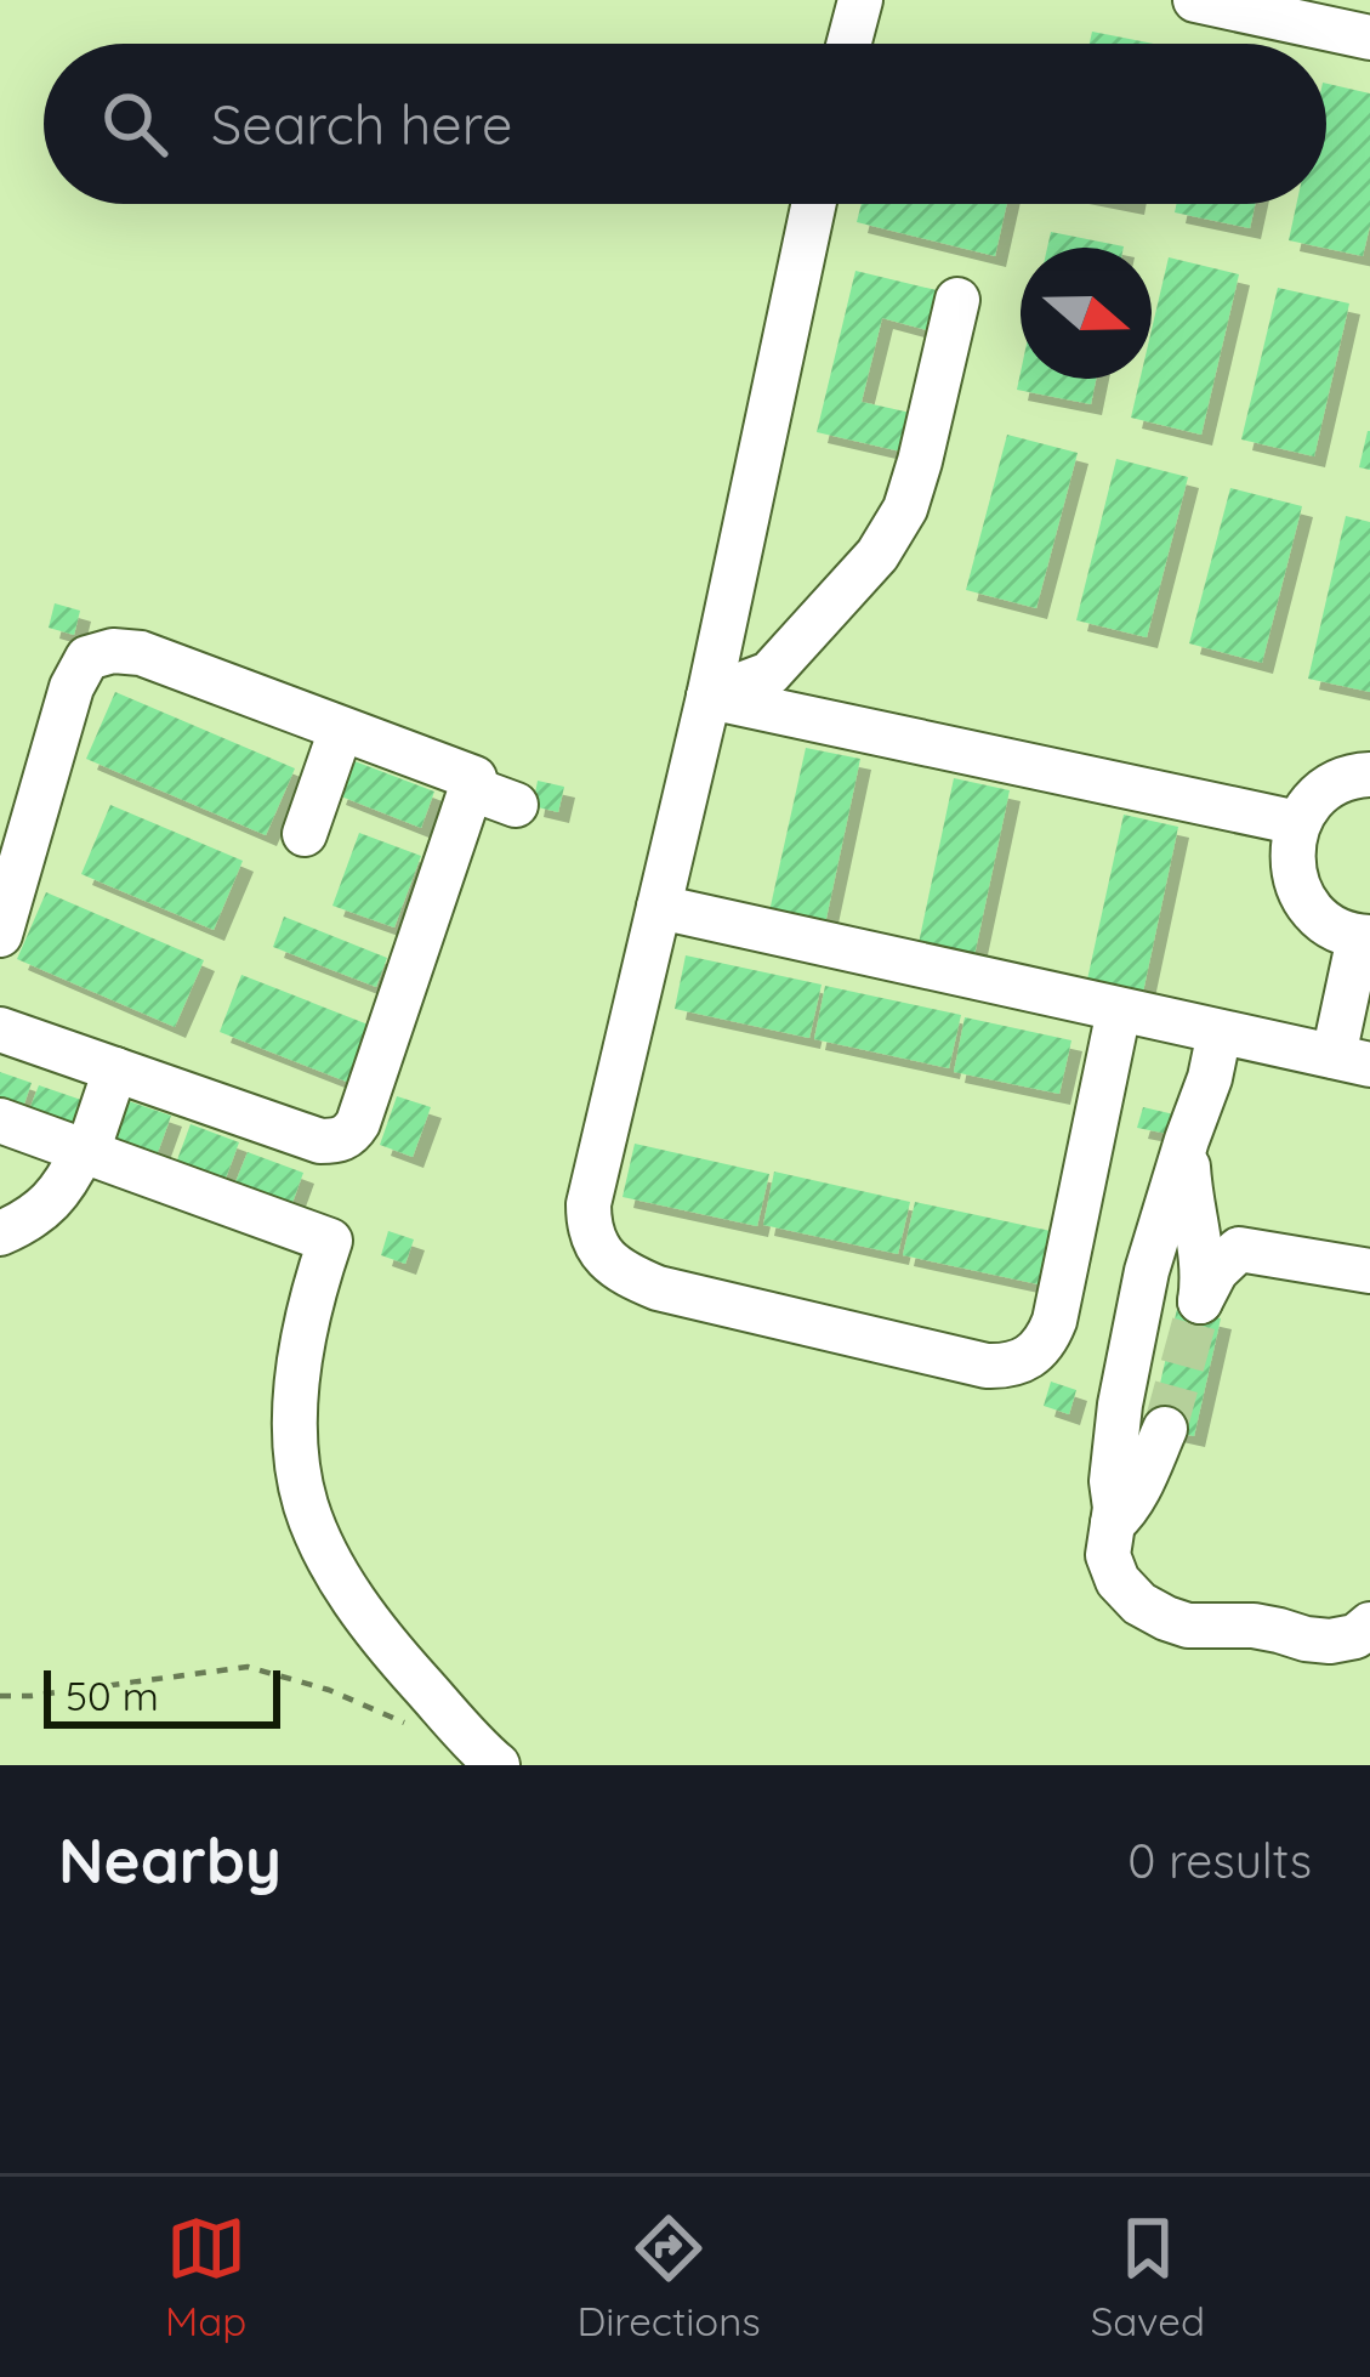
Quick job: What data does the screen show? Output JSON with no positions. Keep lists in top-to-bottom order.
{
  "scale_bar": "50 m",
  "north": "right",
  "page": {
    "search": "Search here",
    "scale": "50 m",
    "heading": ["Nearby", "0 results"],
    "nav": ["Map", "Directions", "Saved"]
  }
}
